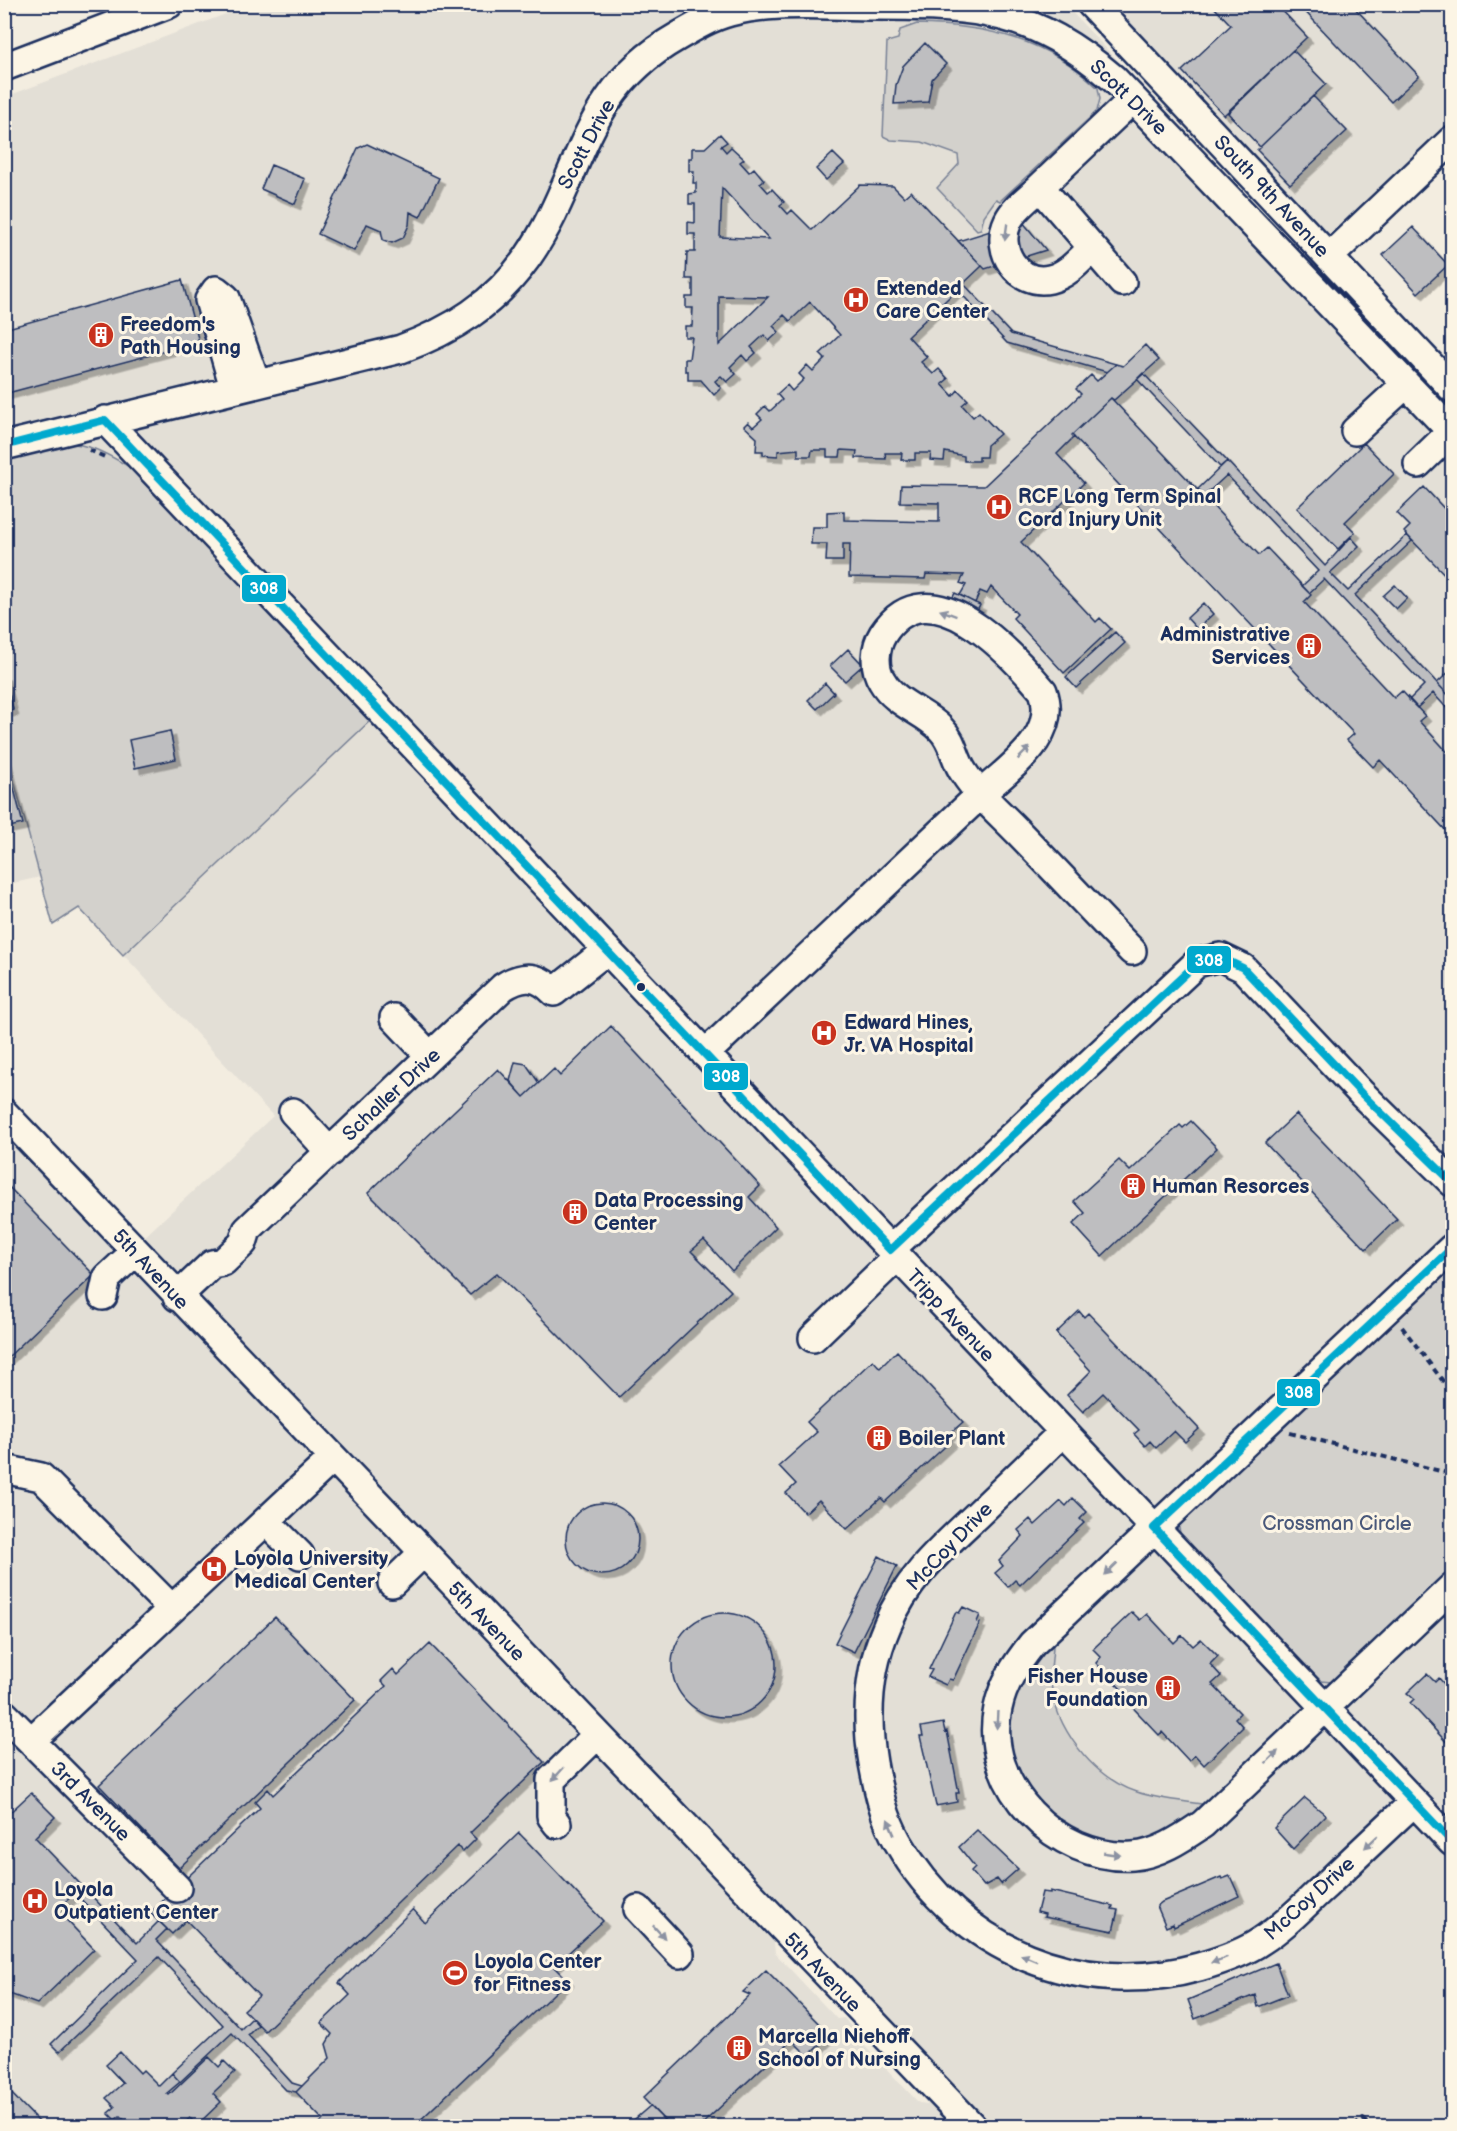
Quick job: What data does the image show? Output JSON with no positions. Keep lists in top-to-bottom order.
{
  "streets": {
    "street": [
      "Scott Drive",
      "South 9th Avenue",
      "Schaller Drive",
      "5th Avenue",
      "Tripp Avenue",
      "McCoy Drive",
      "3rd Avenue"
    ]
  },
  "crossings": [
    ["Scott Drive", "Tripp Avenue"],
    ["Schaller Drive", "5th Avenue"],
    ["Schaller Drive", "Tripp Avenue"],
    ["Tripp Avenue", "McCoy Drive"]
  ],
  "parks": ["Crossman Circle"],
  "places": {
    "hospital": [
      "Extended Care Center",
      "RCF Long Term Spinal Cord Injury Unit",
      "Edward Hines, Jr. VA Hospital",
      "Loyola University Medical Center",
      "Loyola Outpatient Center"
    ],
    "building": [
      "Freedom's Path Housing",
      "Administrative Services",
      "Human Resorces",
      "Data Processing Center",
      "Boiler Plant",
      "Fisher House Foundation",
      "Marcella Niehoff School of Nursing"
    ],
    "sports": ["Loyola Center for Fitness"]
  },
  "lines": ["transit line 308"]
}
